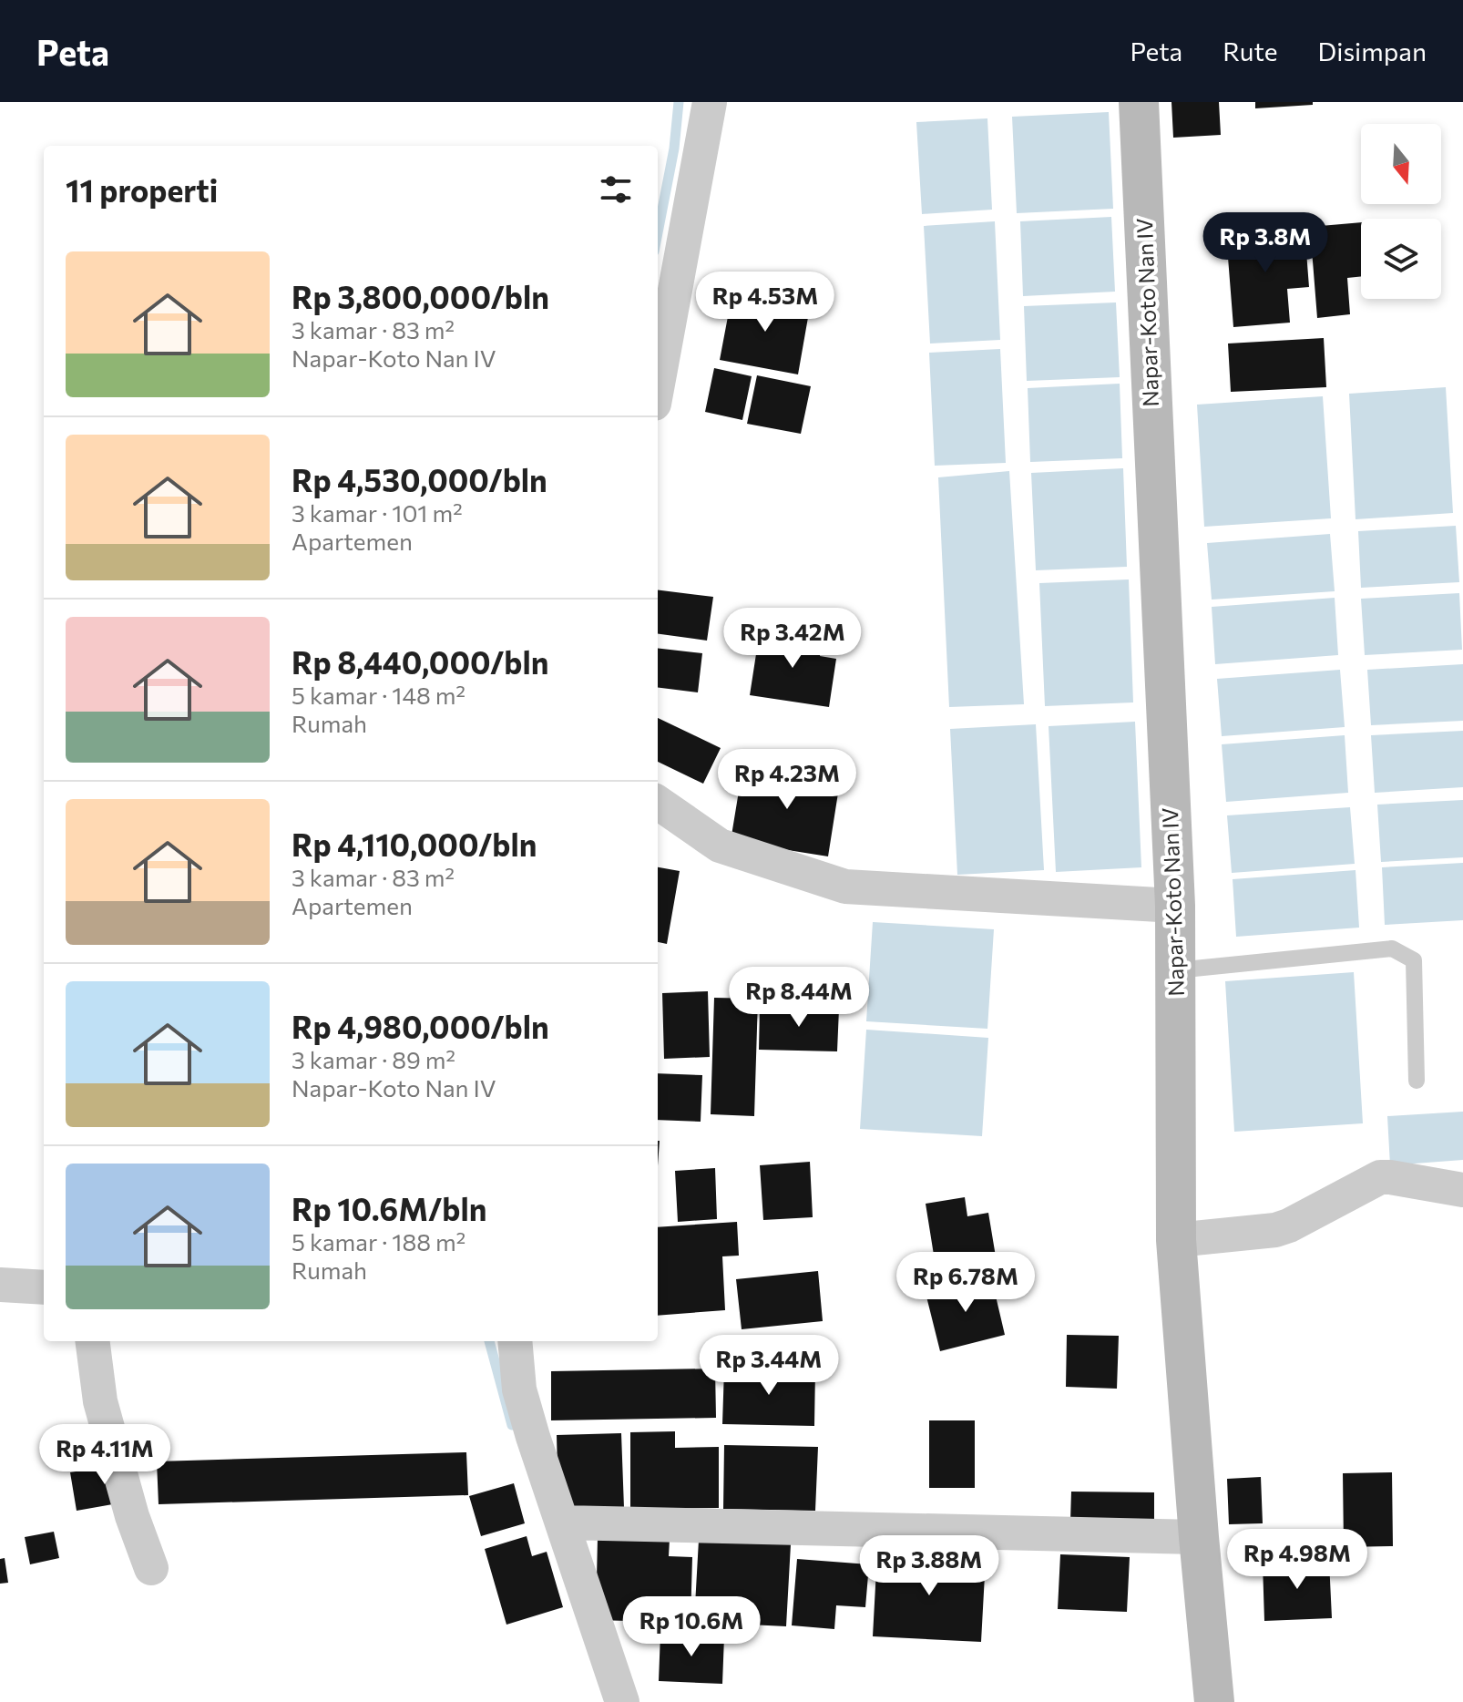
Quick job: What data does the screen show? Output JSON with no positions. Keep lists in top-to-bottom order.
{
  "streets": {
    "street": ["Napar-Koto Nan IV"]
  },
  "north": "bottom",
  "page": {
    "header": "Peta",
    "nav": ["Peta", "Rute", "Disimpan"],
    "heading": "11 properti",
    "price": [
      "Rp 3.8M",
      "Rp 4.53M",
      "Rp 3.42M",
      "Rp 4.23M",
      "Rp 8.44M",
      "Rp 6.78M",
      "Rp 3.44M",
      "Rp 4.11M",
      "Rp 4.98M",
      "Rp 3.88M",
      "Rp 10.6M"
    ],
    "list": [
      {
        "name": "Rp 3,800,000/bln",
        "note": "3 kamar · 83 m² · Napar-Koto Nan IV"
      },
      {
        "name": "Rp 4,530,000/bln",
        "note": "3 kamar · 101 m² · Apartemen"
      },
      {
        "name": "Rp 8,440,000/bln",
        "note": "5 kamar · 148 m² · Rumah"
      },
      {
        "name": "Rp 4,110,000/bln",
        "note": "3 kamar · 83 m² · Apartemen"
      },
      {
        "name": "Rp 4,980,000/bln",
        "note": "3 kamar · 89 m² · Napar-Koto Nan IV"
      },
      {
        "name": "Rp 10.6M/bln",
        "note": "5 kamar · 188 m² · Rumah"
      }
    ]
  }
}
